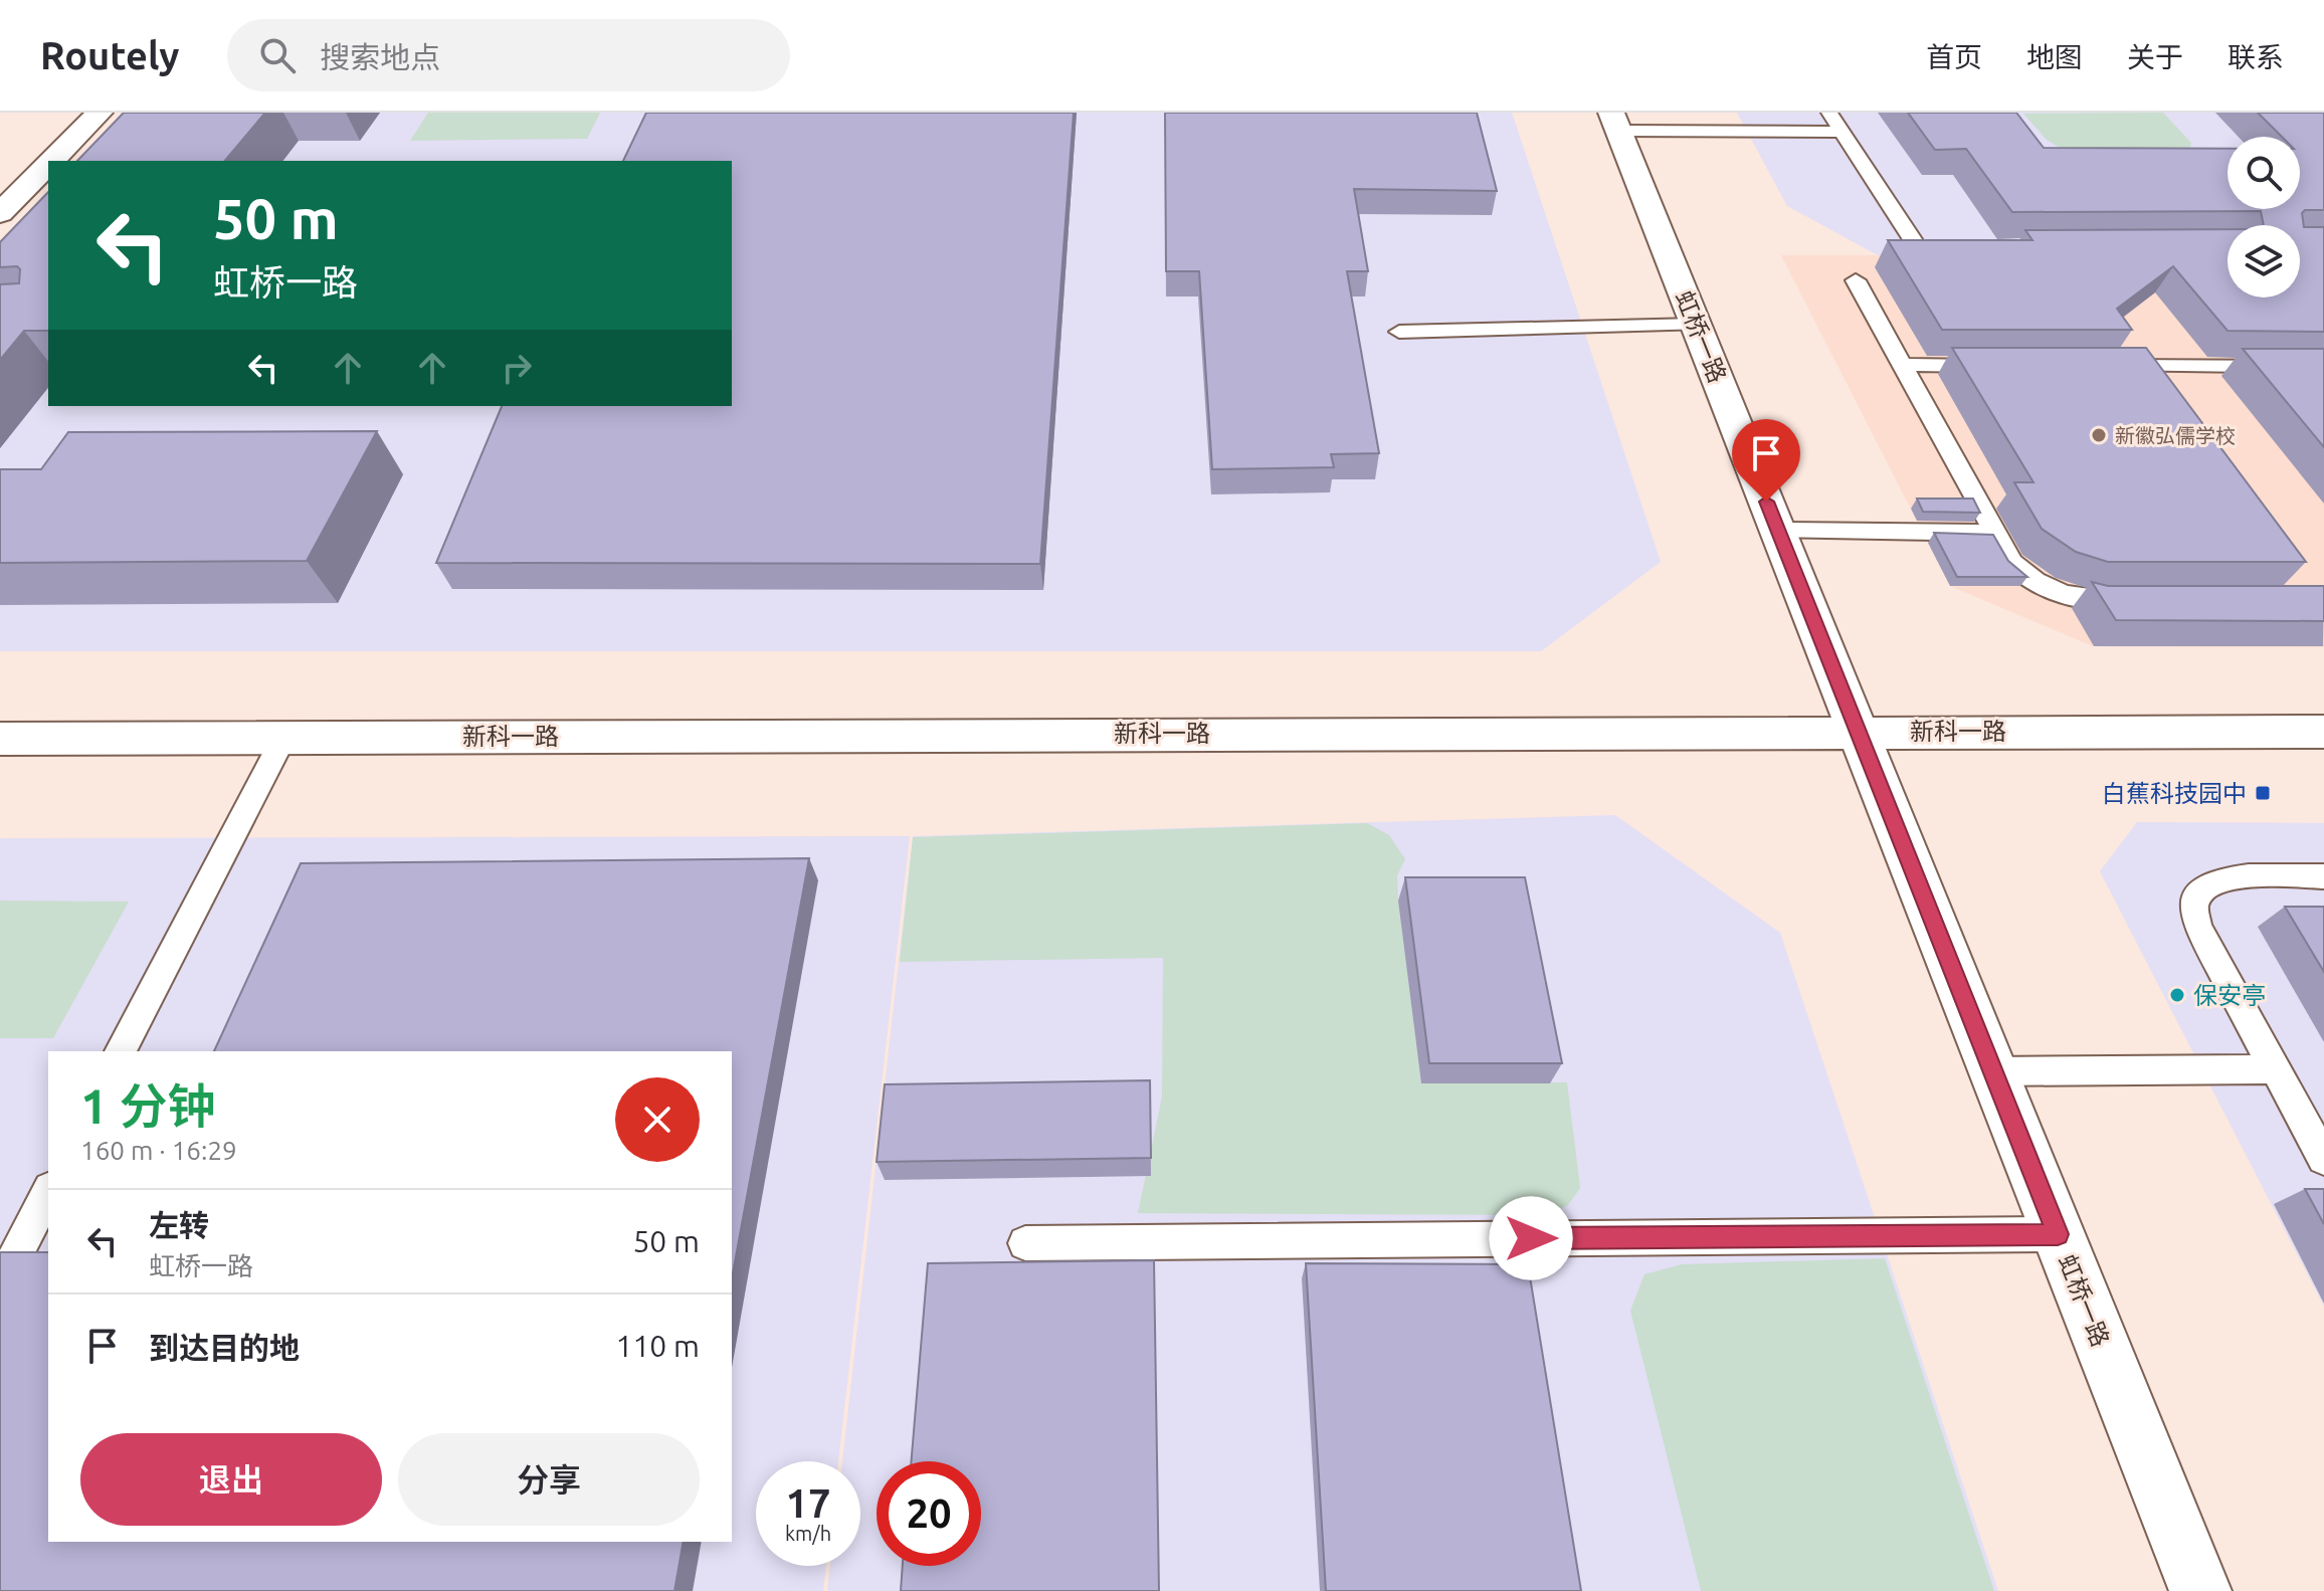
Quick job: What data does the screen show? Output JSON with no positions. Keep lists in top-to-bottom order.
{
  "streets": {
    "street": ["虹桥一路", "新科一路"]
  },
  "crossings": [
    ["虹桥一路", "新科一路"]
  ],
  "places": {
    "other": ["新徽弘儒学校", "保安亭"],
    "transit": ["白蕉科技园中"]
  },
  "page": {
    "header": "Routely",
    "search": "搜索地点",
    "nav": [
      "首页",
      "地图",
      "关于",
      "联系"
    ],
    "turn": ["50 m", "虹桥一路"],
    "heading": ["1 分钟", "160 m · 16:29"],
    "list": [
      {
        "name": "左转",
        "note": "虹桥一路",
        "value": "50 m"
      },
      {
        "name": "到达目的地",
        "value": "110 m"
      }
    ],
    "buttons": ["退出", "分享"],
    "speed": "17 km/h",
    "limit": "20"
  }
}
